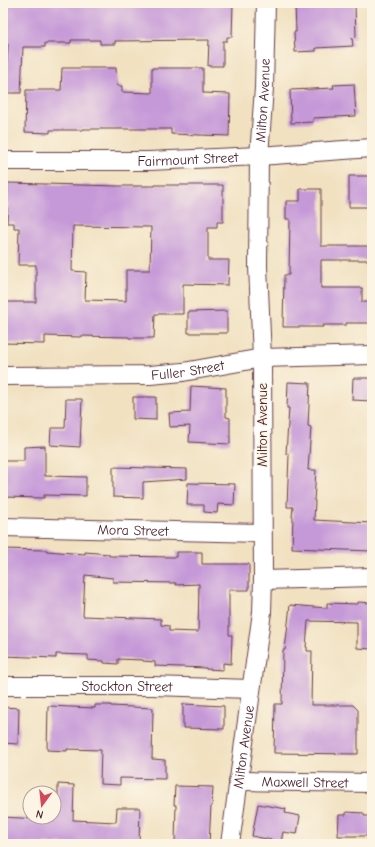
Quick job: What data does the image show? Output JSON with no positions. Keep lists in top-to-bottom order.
{
  "streets": {
    "street": [
      "Milton Avenue",
      "Fairmount Street",
      "Fuller Street",
      "Mora Street",
      "Stockton Street",
      "Maxwell Street"
    ]
  },
  "crossings": [
    ["Milton Avenue", "Fairmount Street"],
    ["Milton Avenue", "Fuller Street"],
    ["Milton Avenue", "Mora Street"],
    ["Milton Avenue", "Stockton Street"],
    ["Milton Avenue", "Maxwell Street"]
  ],
  "north": "bottom"
}
